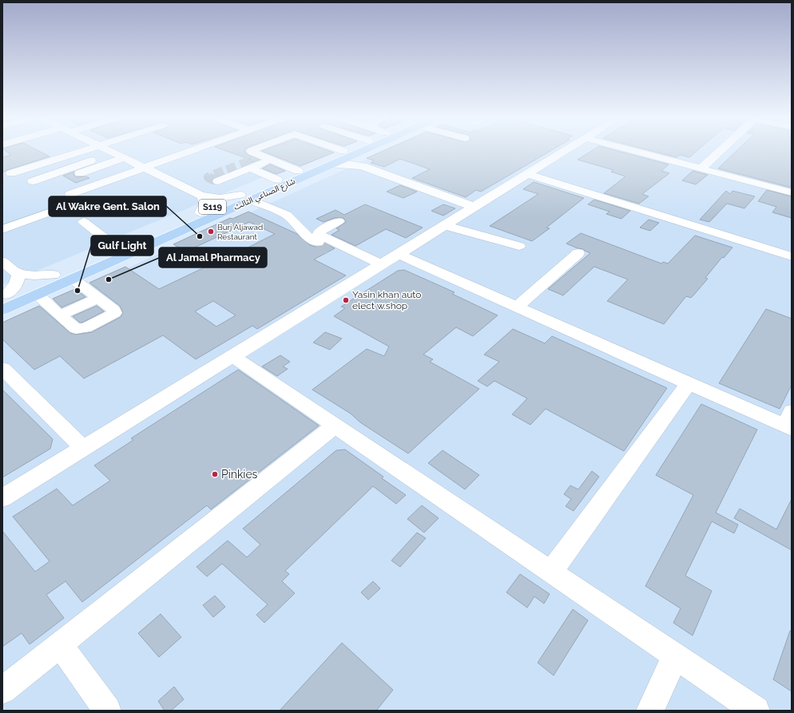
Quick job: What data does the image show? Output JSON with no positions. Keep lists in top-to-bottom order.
{
  "streets": {
    "main road": ["شارع الصناعي الثالث", "S119"]
  },
  "places": [
    "Burj Aljawad Restaurant",
    "Al Wakre Gent. Salon",
    "Al Jamal Pharmacy",
    "Gulf Light",
    "Yasin khan auto elect w.shop",
    "Pinkies"
  ]
}
